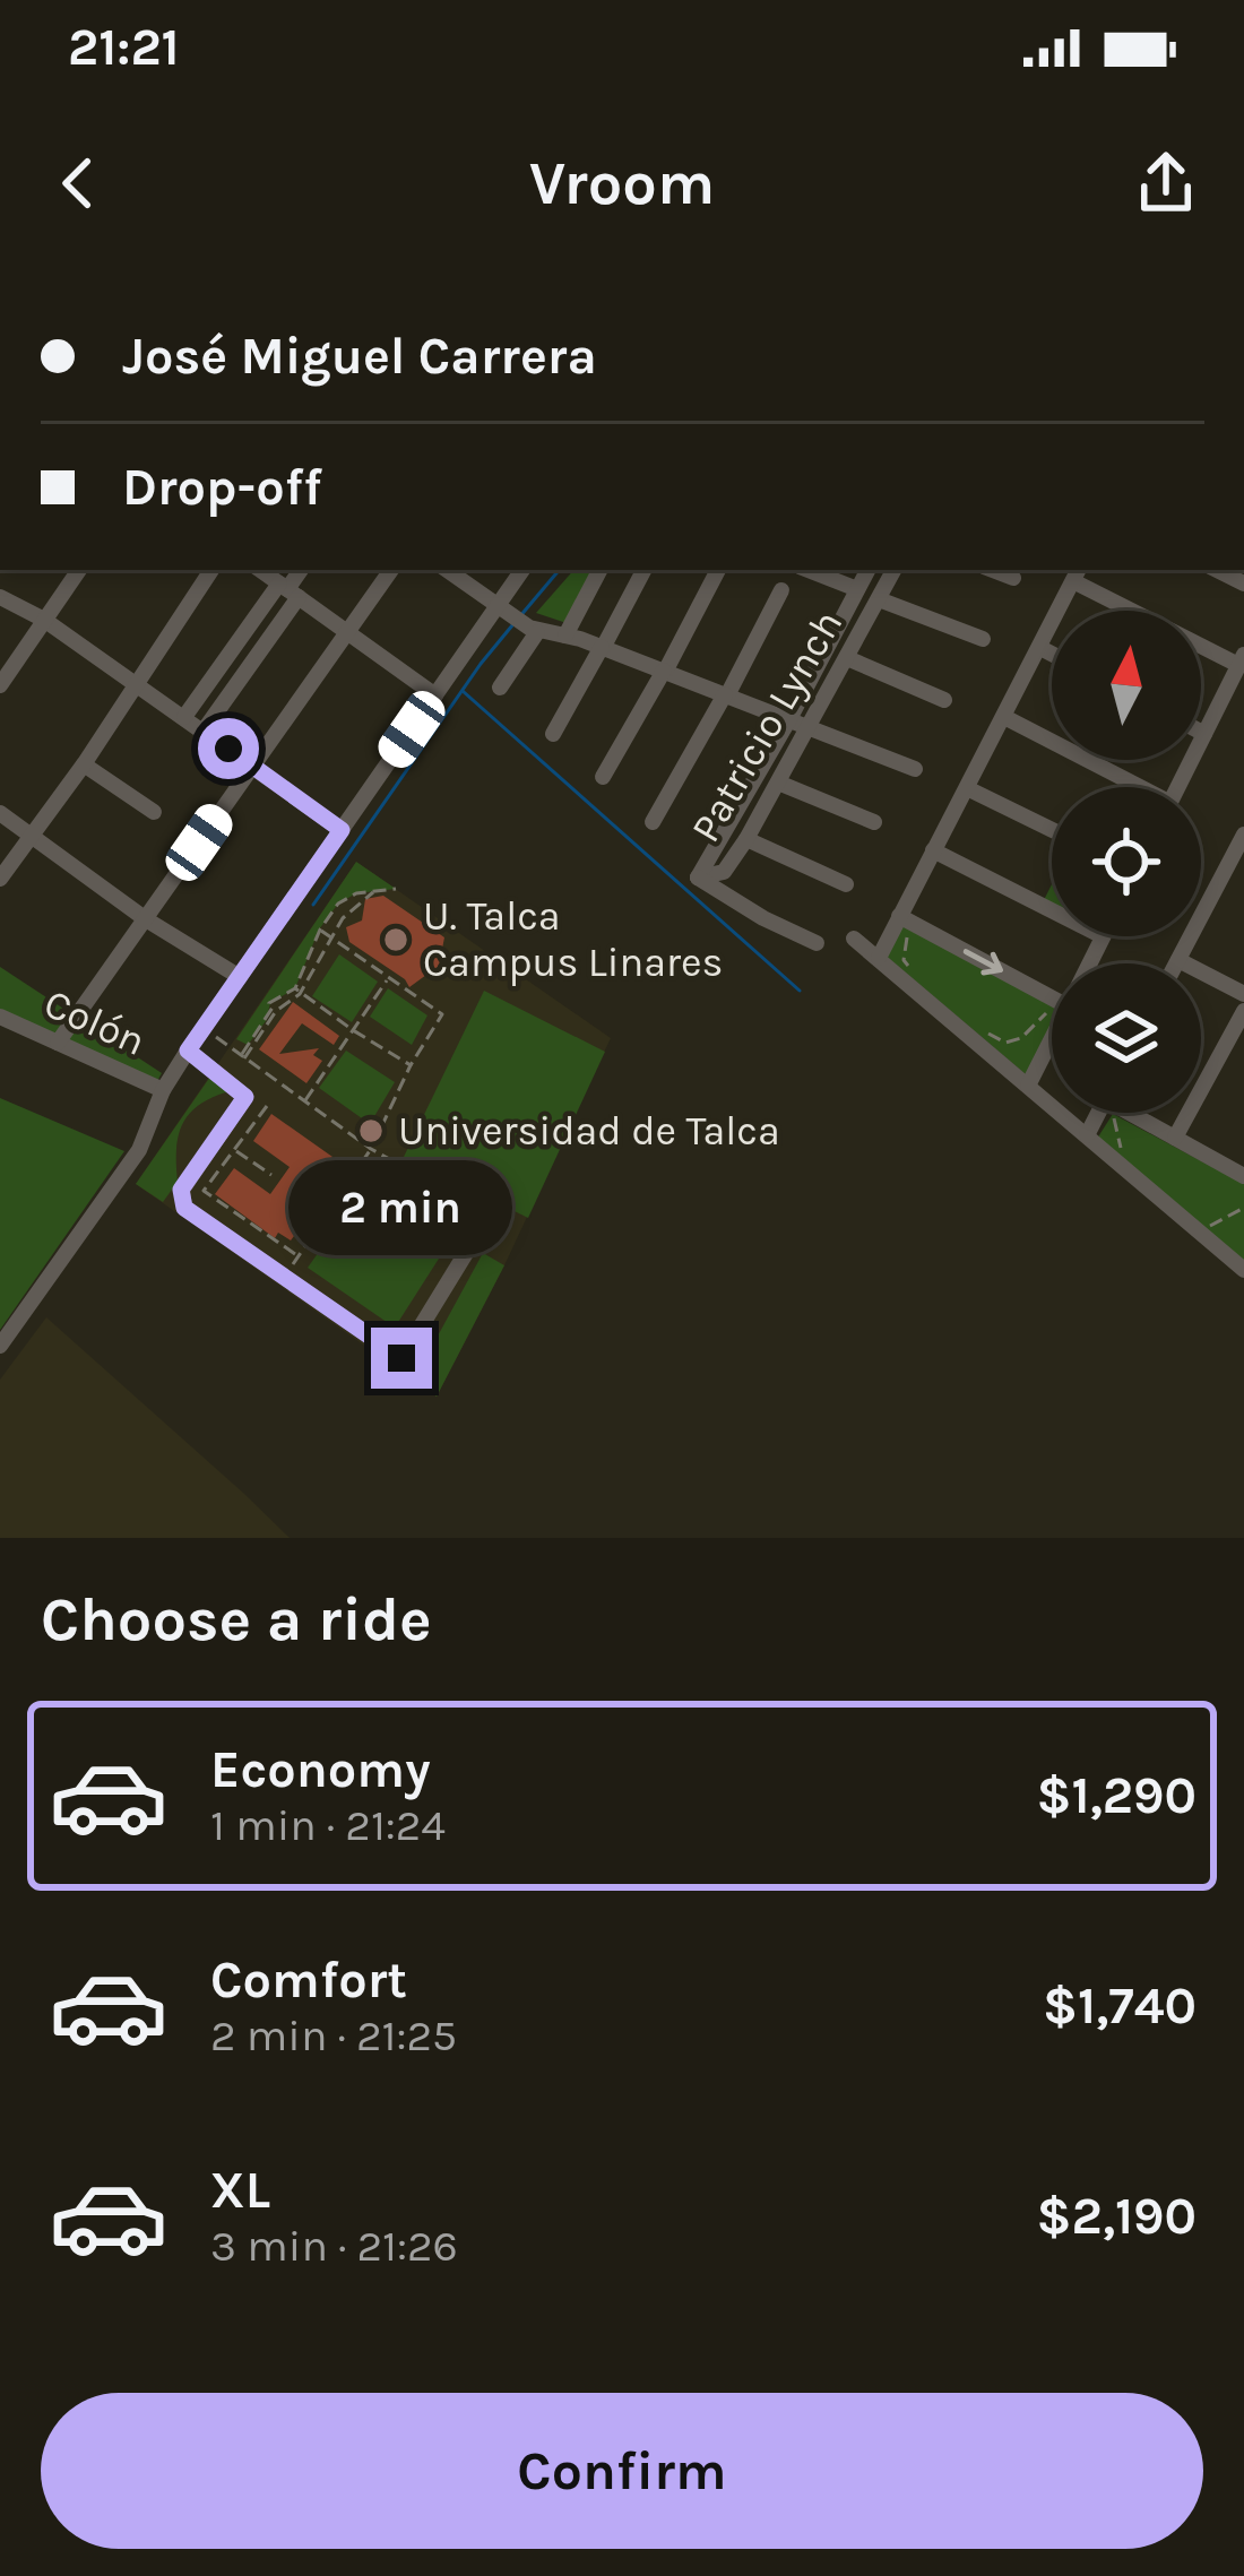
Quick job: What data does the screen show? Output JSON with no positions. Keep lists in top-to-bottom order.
{
  "streets": {
    "street": ["Patricio Lynch", "Colón"]
  },
  "places": ["U. Talca Campus Linares", "Universidad de Talca"],
  "north": "top",
  "page": {
    "status": "21:21",
    "header": "Vroom",
    "banner": ["José Miguel Carrera", "Drop-off"],
    "bubble": "2 min",
    "heading": "Choose a ride",
    "list": [
      {
        "name": "Economy",
        "note": "1 min · 21:24",
        "value": "$1,290"
      },
      {
        "name": "Comfort",
        "note": "2 min · 21:25",
        "value": "$1,740"
      },
      {
        "name": "XL",
        "note": "3 min · 21:26",
        "value": "$2,190"
      }
    ],
    "buttons": "Confirm"
  }
}
